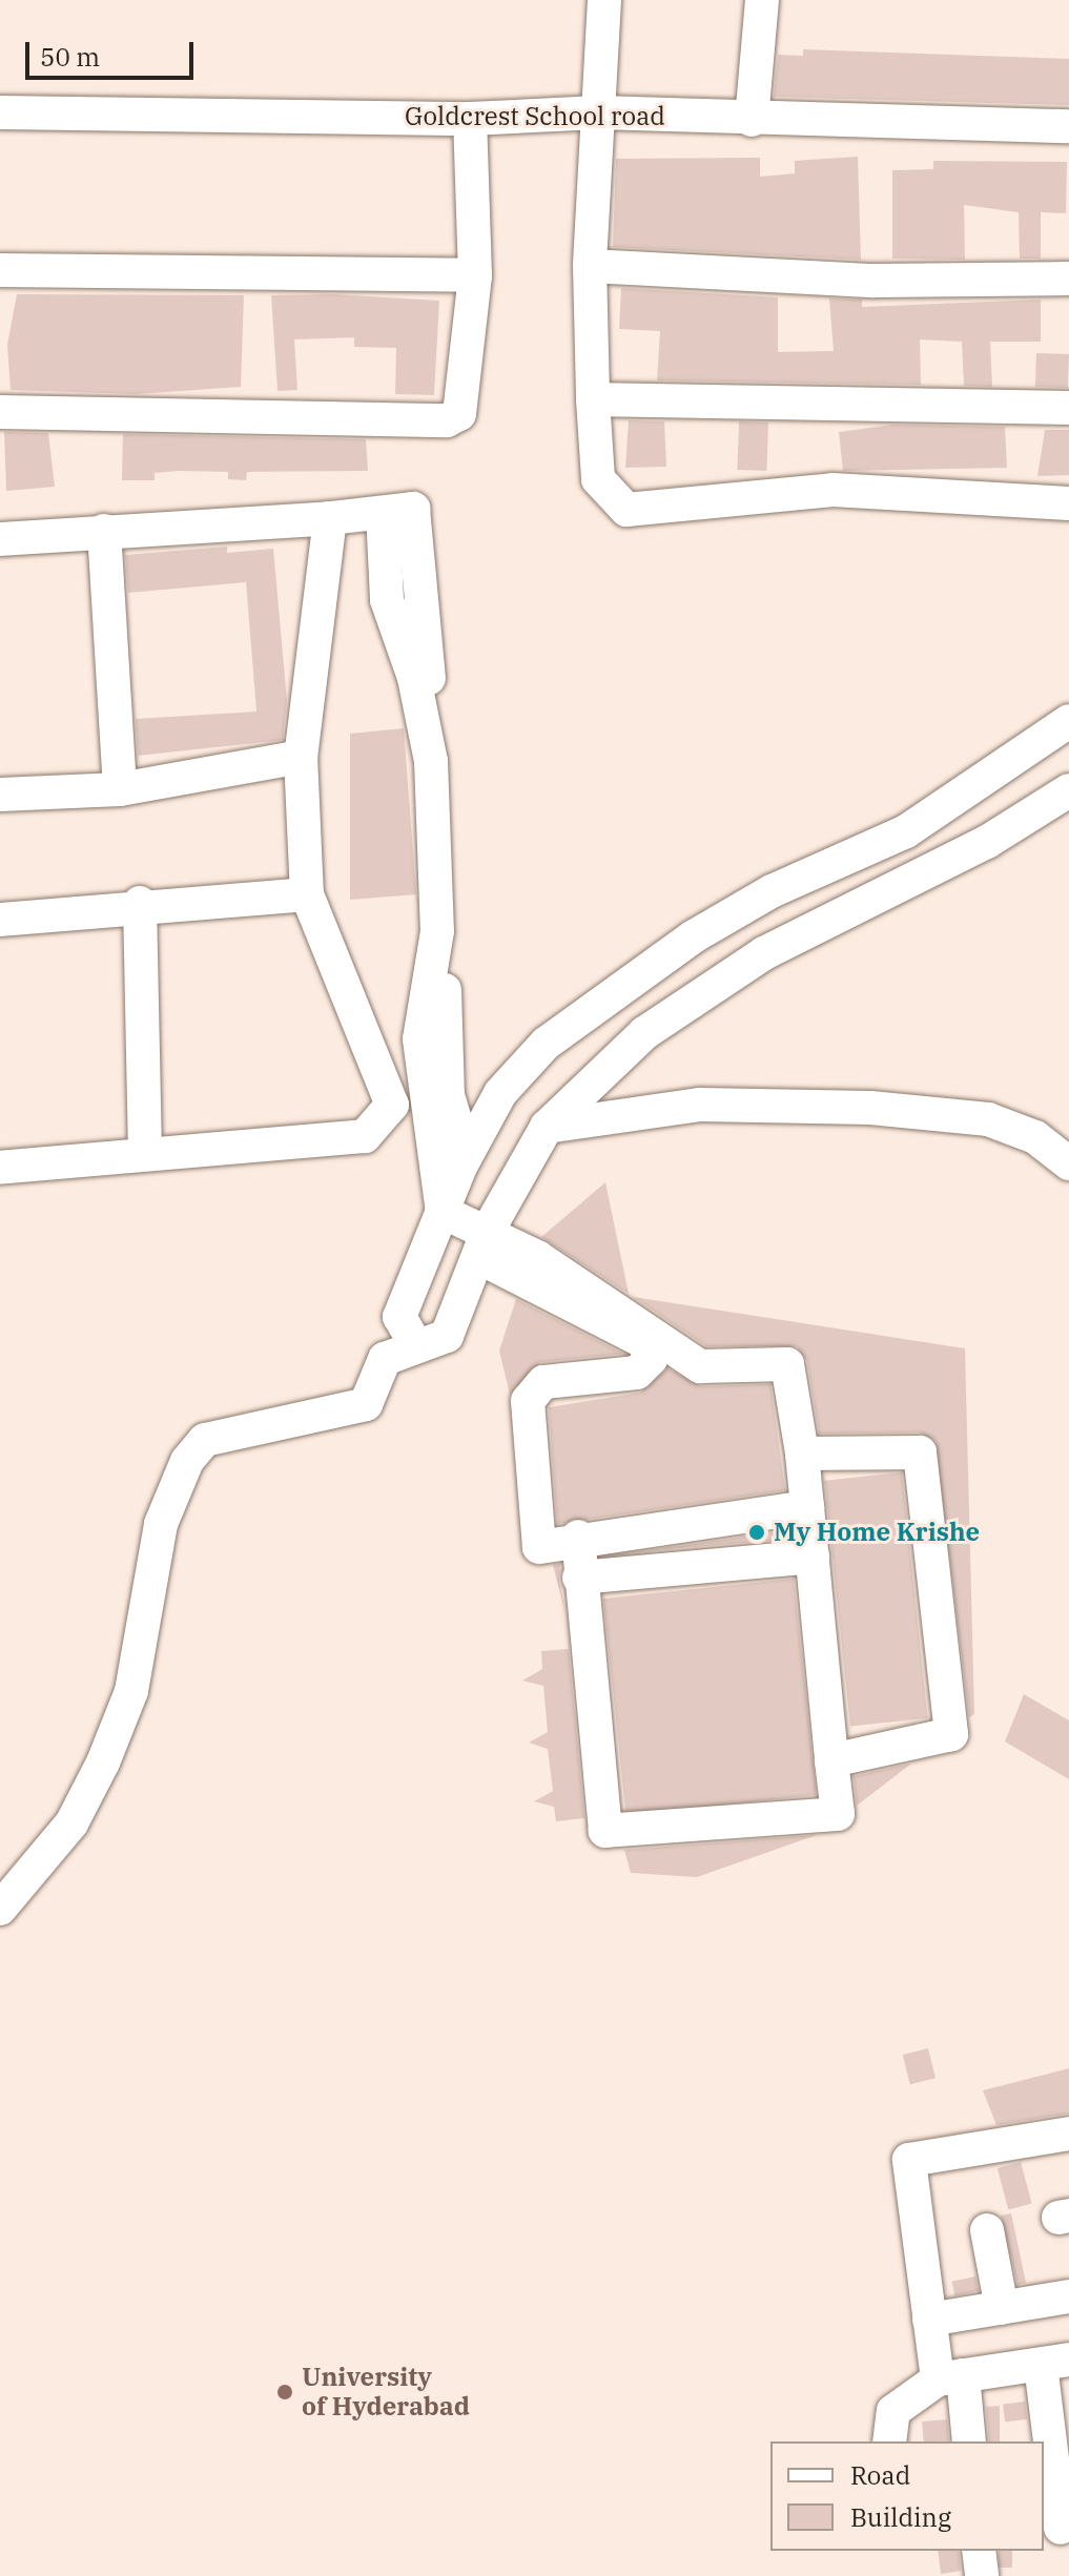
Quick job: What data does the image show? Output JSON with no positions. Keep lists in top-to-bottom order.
{
  "streets": {
    "street": ["Goldcrest School road"]
  },
  "places": ["My Home Krishe", "University of Hyderabad"],
  "legend": ["Road", "Building"],
  "scale_bar": "50 m"
}
